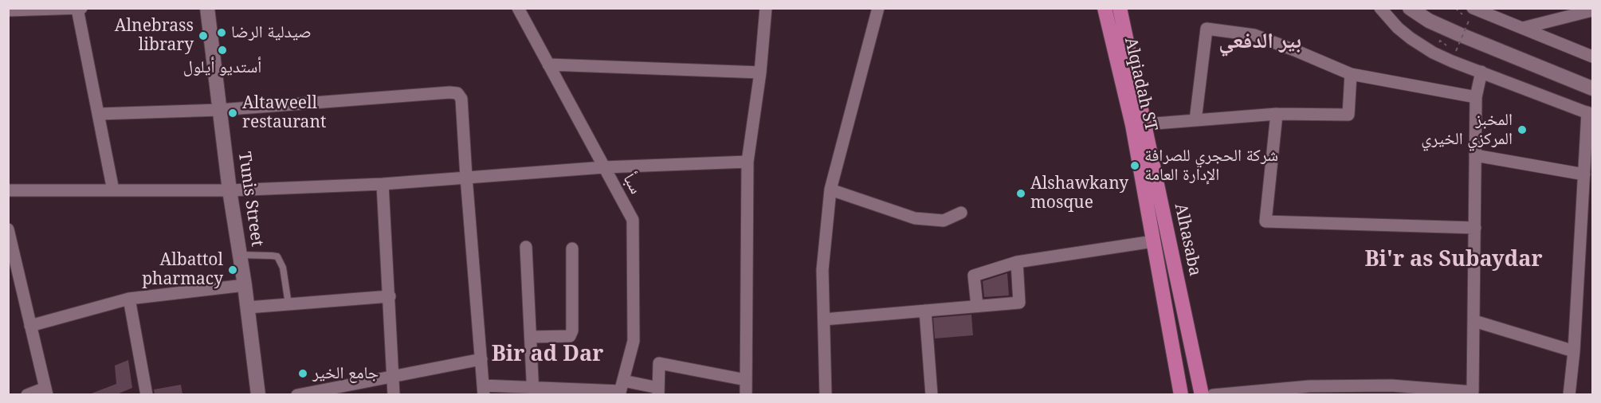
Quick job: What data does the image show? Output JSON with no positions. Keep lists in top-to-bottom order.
{
  "streets": {
    "main road": ["Alqiadah ST", "Alhasaba"],
    "street": ["سبأ", "Tunis Street"]
  },
  "districts": ["بير الدفعي", "Bi'r as Subaydar", "Bir ad Dar"],
  "places": [
    "صيدلية الرضا",
    "Alnebrass library",
    "أستديو أيلول",
    "Altaweell restaurant",
    "المخبز المركزي الخيري",
    "شركة الحجري للصرافة الإدارة العامة",
    "Alshawkany mosque",
    "Albattol pharmacy",
    "جامع الخير"
  ]
}
